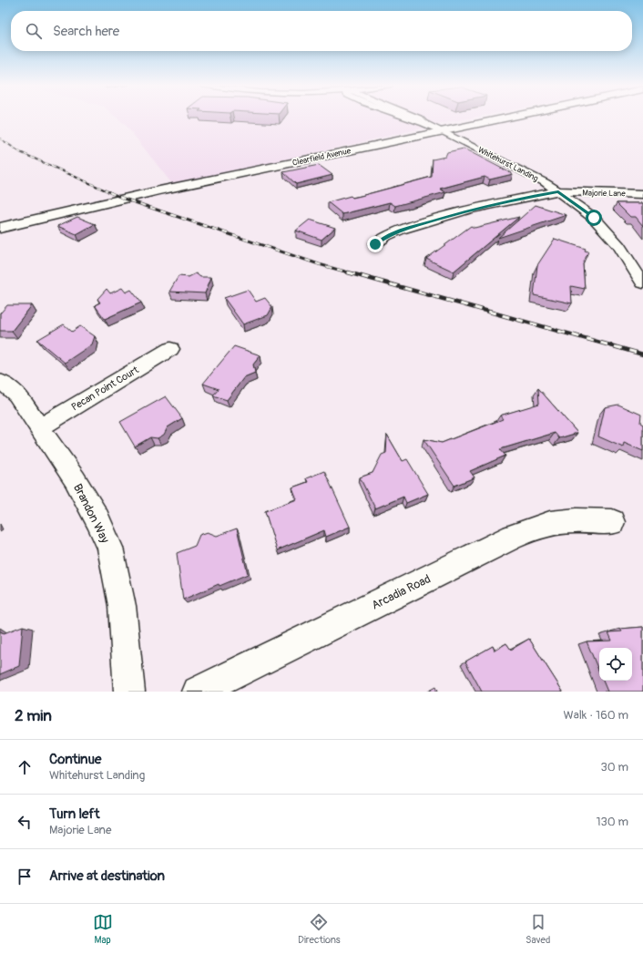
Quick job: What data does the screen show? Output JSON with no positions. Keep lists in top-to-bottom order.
{
  "streets": {
    "street": [
      "Clearfield Avenue",
      "Whitehurst Landing",
      "Majorie Lane",
      "Pecan Point Court",
      "Brandon Way",
      "Arcadia Road"
    ]
  },
  "crossings": [
    ["Clearfield Avenue", "Whitehurst Landing"],
    ["Whitehurst Landing", "Majorie Lane"],
    ["Pecan Point Court", "Brandon Way"]
  ],
  "page": {
    "search": "Search here",
    "heading": ["2 min", "Walk · 160 m"],
    "list": [
      ["Continue", "Whitehurst Landing", "30 m"],
      ["Turn left", "Majorie Lane", "130 m"],
      "Arrive at destination"
    ],
    "nav": ["Map", "Directions", "Saved"]
  }
}
